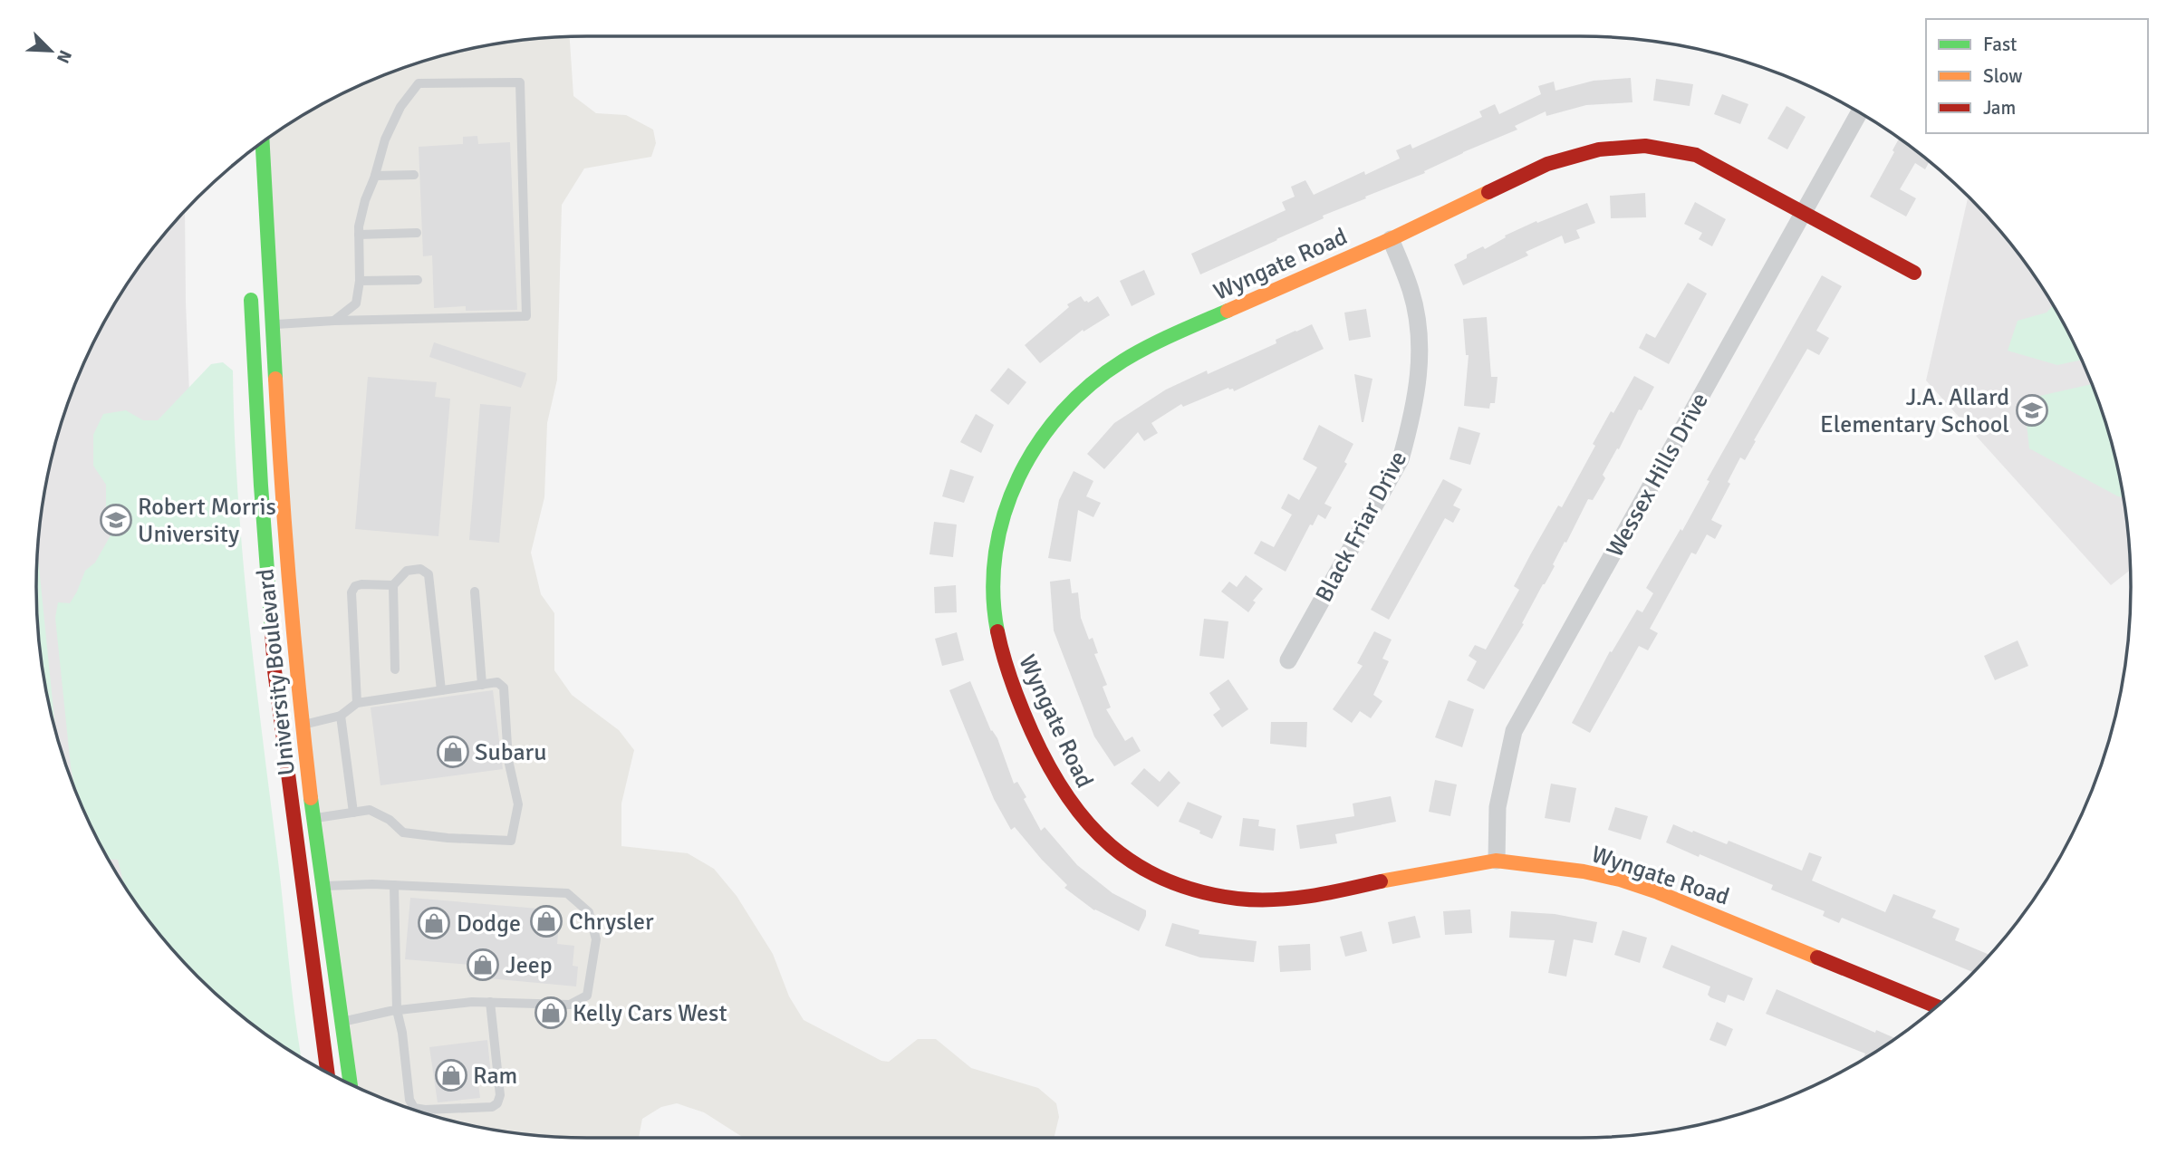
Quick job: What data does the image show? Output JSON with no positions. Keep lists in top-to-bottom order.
{
  "streets": {
    "street": [
      "Wyngate Road",
      "Wessex Hills Drive",
      "Black Friar Drive",
      "University Boulevard"
    ]
  },
  "crossings": [
    ["Wyngate Road", "Wessex Hills Drive"],
    ["Wyngate Road", "Black Friar Drive"]
  ],
  "places": {
    "school or university": ["J.A. Allard Elementary School", "Robert Morris University"],
    "shop": [
      "Subaru",
      "Chrysler",
      "Dodge",
      "Jeep",
      "Kelly Cars West",
      "Ram"
    ]
  },
  "legend": ["Fast", "Slow", "Jam"],
  "north": "bottom right"
}
